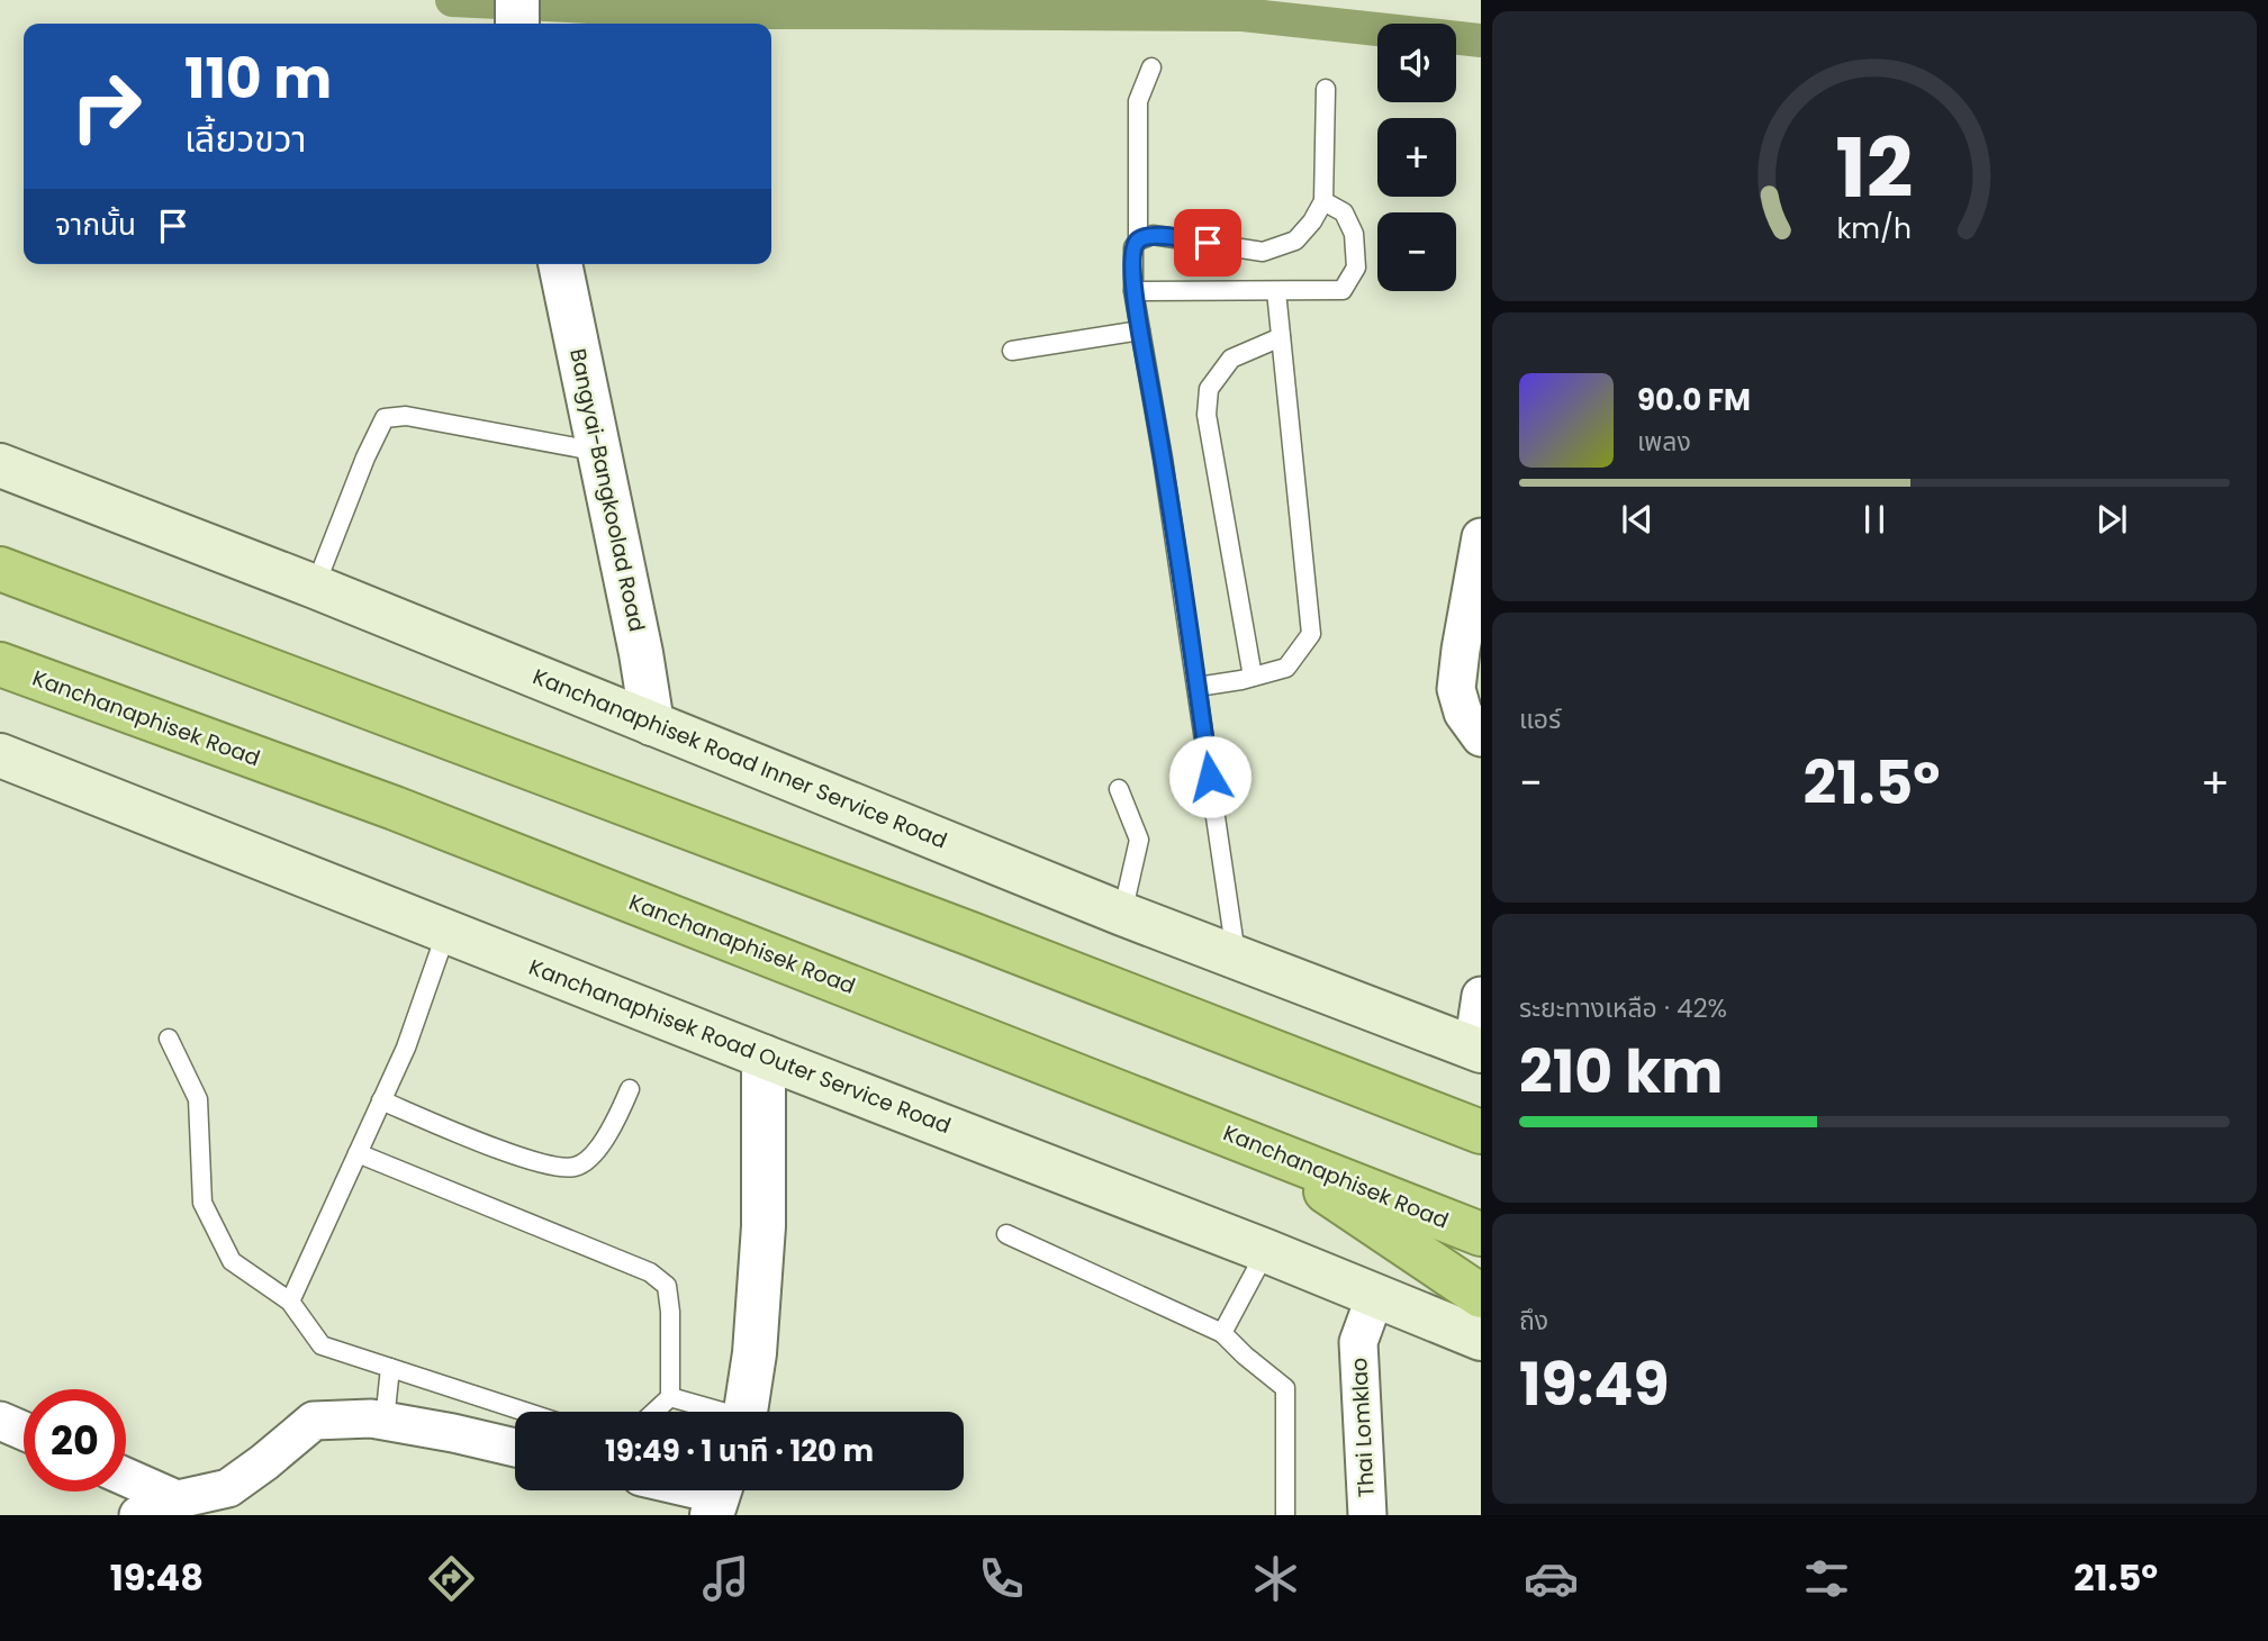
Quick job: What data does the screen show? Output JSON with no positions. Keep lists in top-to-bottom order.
{
  "streets": {
    "highway": ["Kanchanaphisek Road"],
    "main road": ["Kanchanaphisek Road Inner Service Road", "Kanchanaphisek Road Outer Service Road"],
    "street": ["Bangyai-Bangkoolad Road", "Thai Lomklao"]
  },
  "crossings": [
    ["Bangyai-Bangkoolad Road", "Kanchanaphisek Road Inner Service Road"],
    ["Kanchanaphisek Road Outer Service Road", "Thai Lomklao"]
  ],
  "page": {
    "map_buttons": ["+", "−"],
    "turn": ["110 m", "เลี้ยวขวา"],
    "then": "จากนั้น",
    "song": ["90.0 FM", "เพลง"],
    "tile": [
      "แอร์",
      ["ระยะทางเหลือ · 42%", "210 km"],
      ["ถึง", "19:49"]
    ],
    "heat": ["−", "21.5°", "+"],
    "limit": "20",
    "trip": "19:49 · 1 นาที · 120 m",
    "tabs": ["19:48", "21.5°"],
    "gauge": ["12", "km/h"]
  }
}
